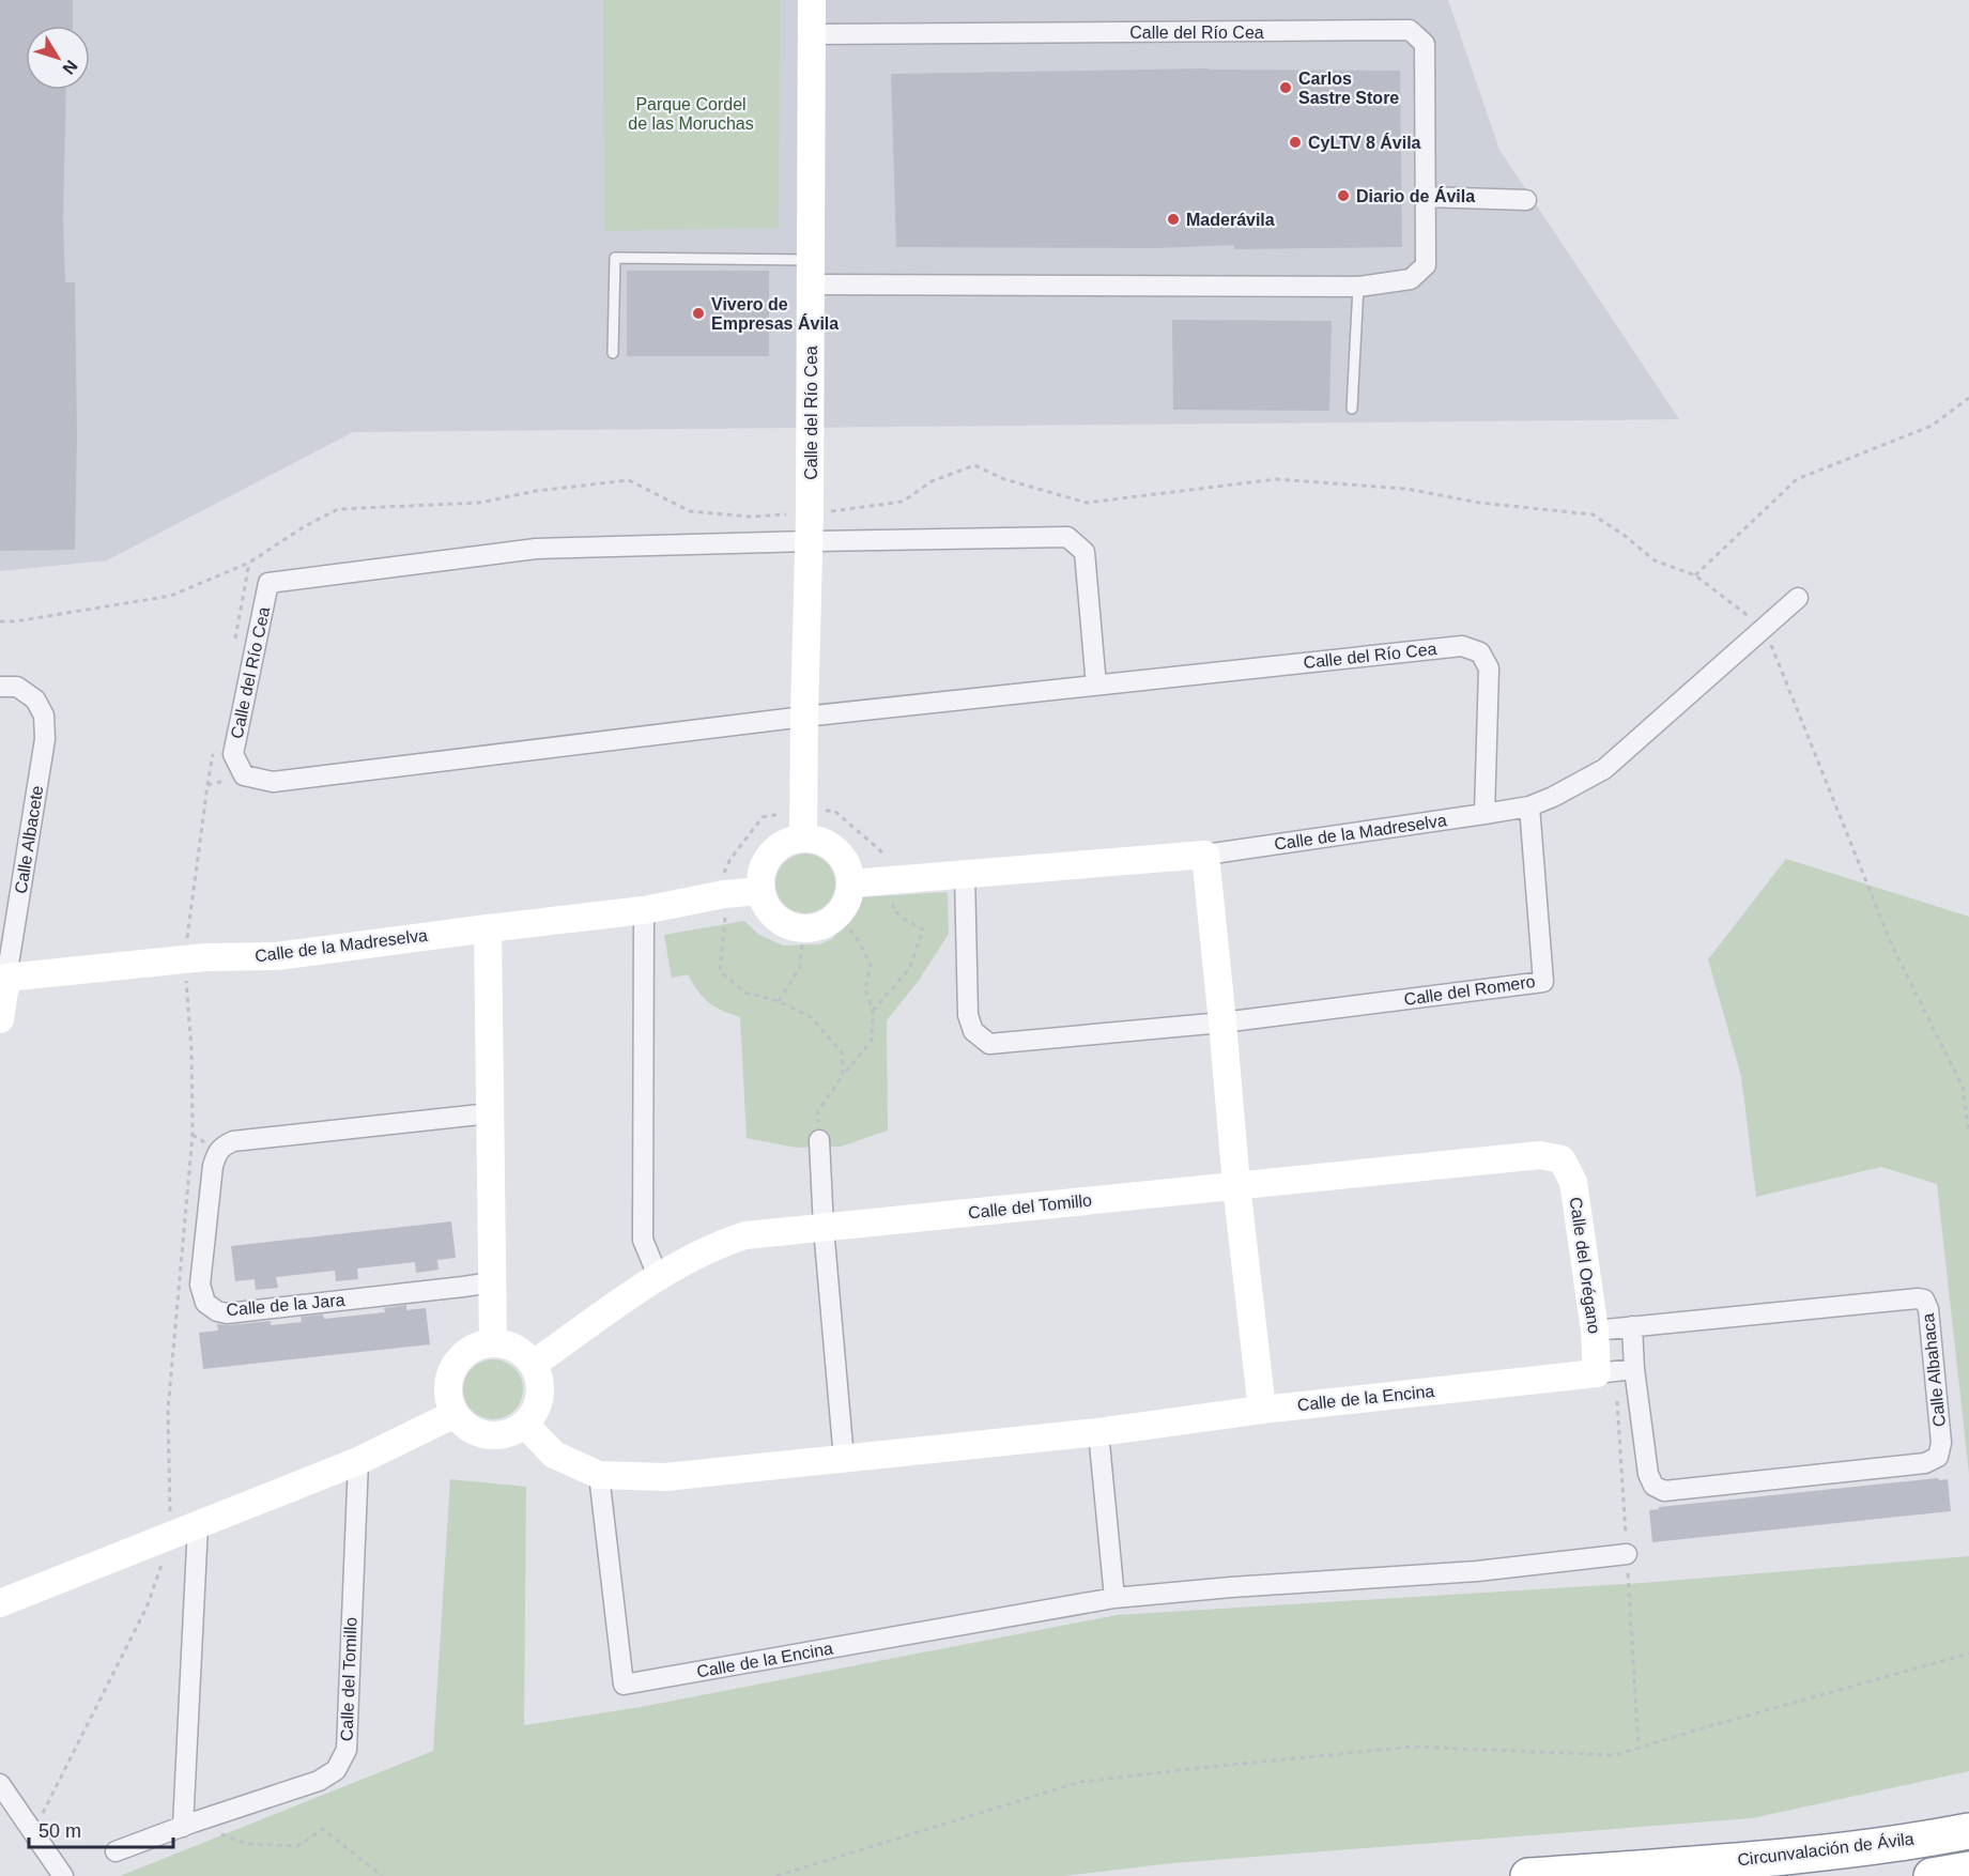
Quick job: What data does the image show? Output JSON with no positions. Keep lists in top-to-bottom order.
{
  "streets": {
    "highway": ["Circunvalación de Ávila"],
    "street": [
      "Calle del Río Cea",
      "Calle de la Madreselva",
      "Calle Albacete",
      "Calle del Romero",
      "Calle del Tomillo",
      "Calle del Orégano",
      "Calle de la Jara",
      "Calle Albahaca",
      "Calle de la Encina"
    ]
  },
  "crossings": [
    ["Calle del Río Cea", "Calle de la Madreselva"],
    ["Calle de la Madreselva", "Calle Albacete"],
    ["Calle de la Madreselva", "Calle del Romero"],
    ["Calle del Tomillo", "Calle del Orégano"],
    ["Calle del Tomillo", "Calle de la Encina"],
    ["Calle del Orégano", "Calle Albahaca"],
    ["Calle del Orégano", "Calle de la Encina"],
    ["Calle Albahaca", "Calle de la Encina"]
  ],
  "parks": ["Parque Cordel de las Moruchas"],
  "places": [
    "Carlos Sastre Store",
    "CyLTV 8 Ávila",
    "Diario de Ávila",
    "Maderávila",
    "Vivero de Empresas Ávila"
  ],
  "scale_bar": "50 m",
  "north": "bottom right"
}
